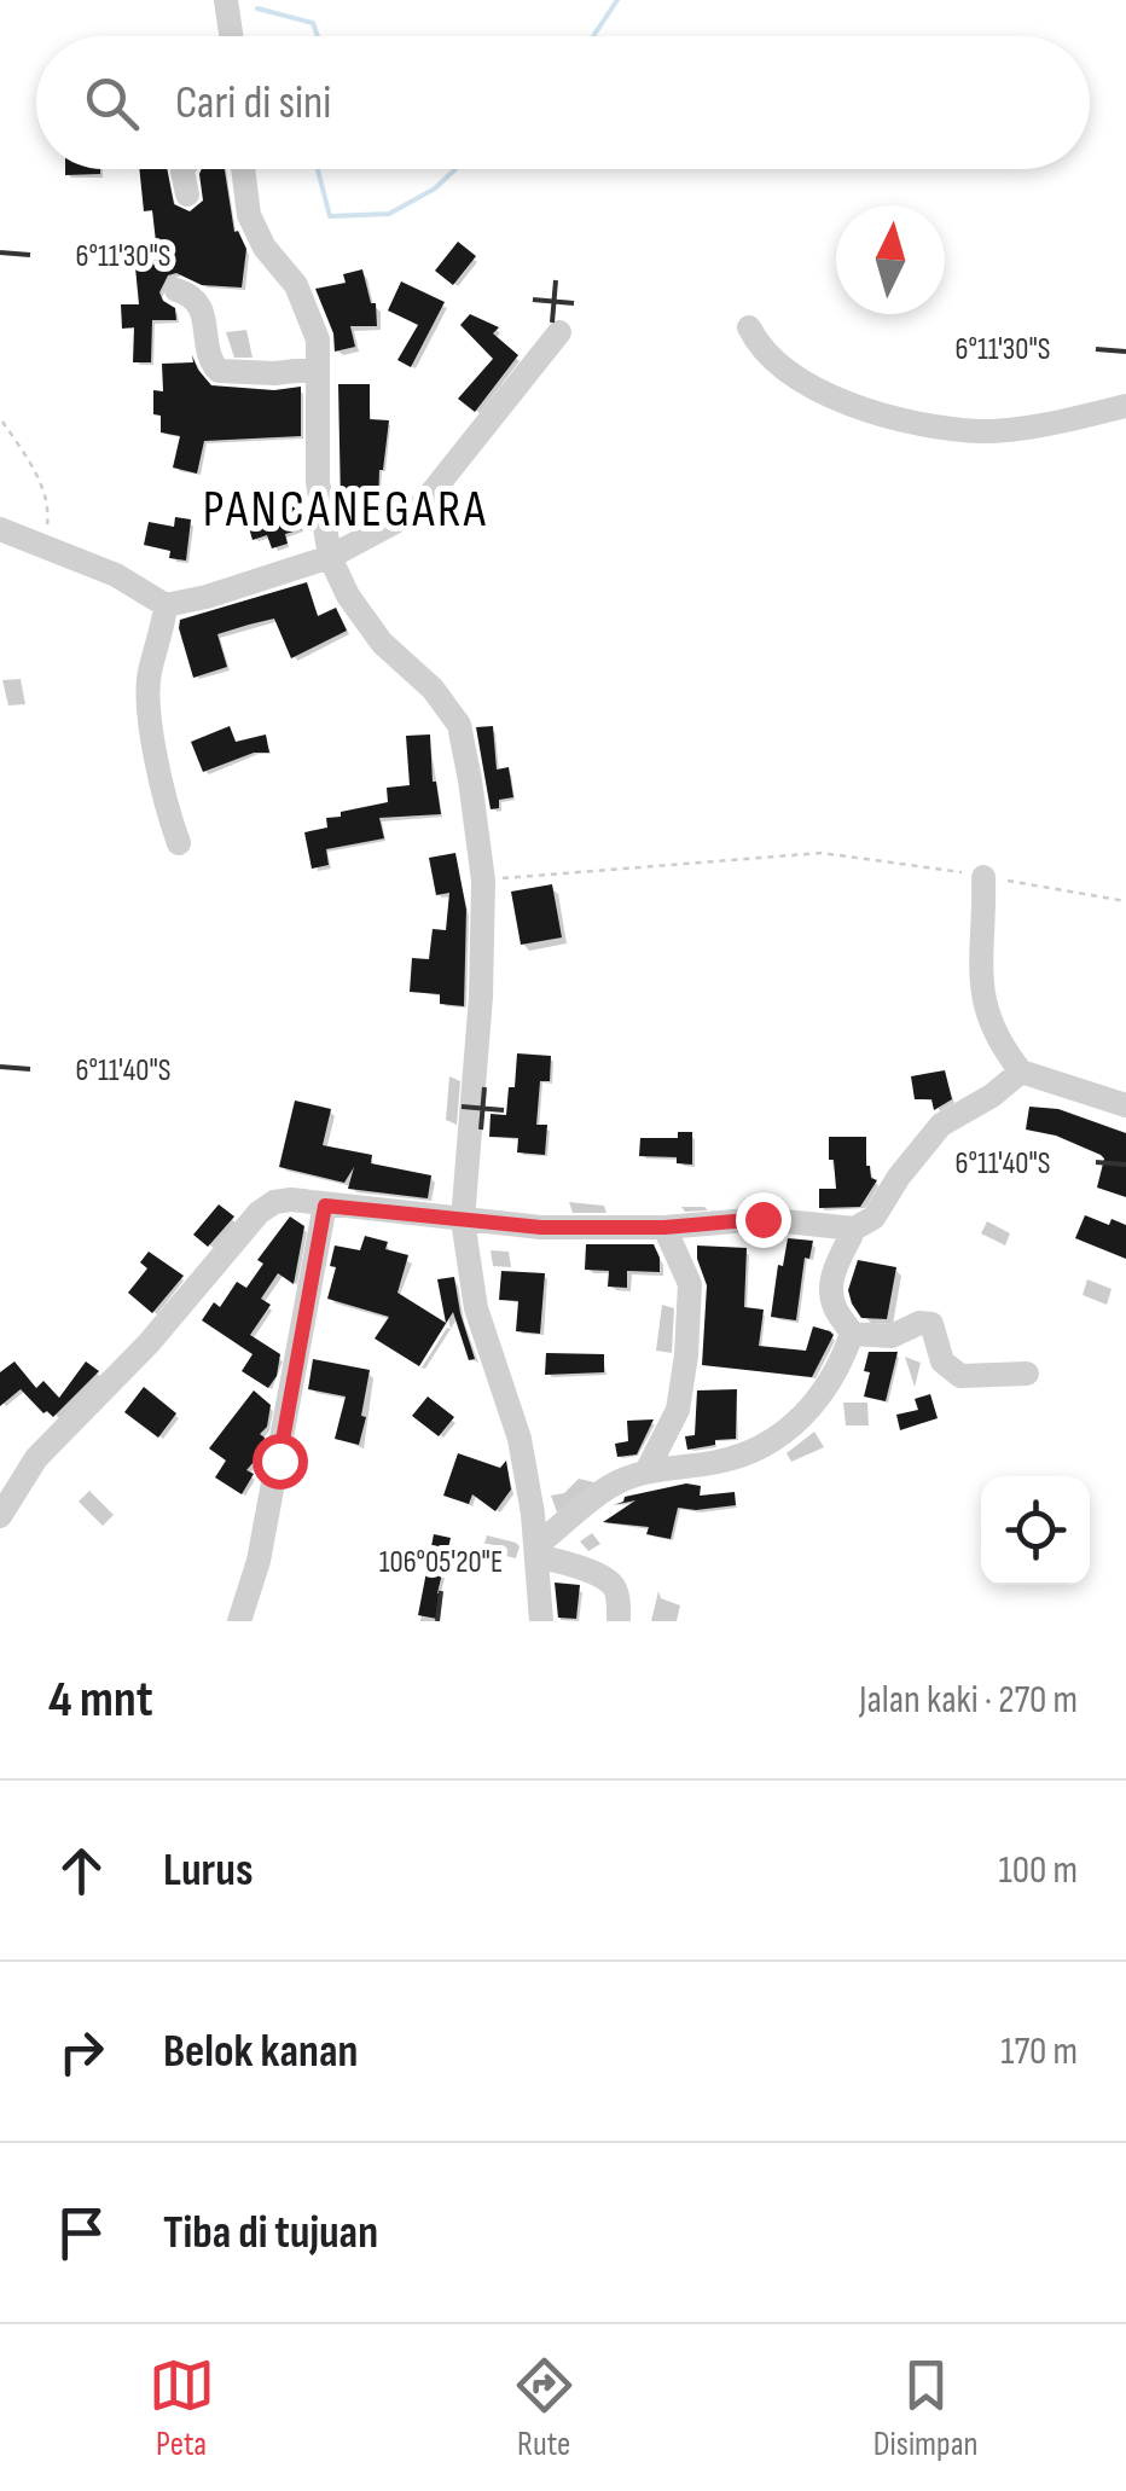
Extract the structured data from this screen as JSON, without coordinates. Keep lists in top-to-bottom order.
{
  "districts": ["PANCANEGARA"],
  "north": "top",
  "page": {
    "search": "Cari di sini",
    "heading": ["4 mnt", "Jalan kaki · 270 m"],
    "list": [
      ["Lurus", "100 m"],
      ["Belok kanan", "170 m"],
      "Tiba di tujuan"
    ],
    "nav": ["Peta", "Rute", "Disimpan"]
  },
  "coordinates": ["6°11'30\"S", "6°11'40\"S", "106°05'20\"E"]
}
